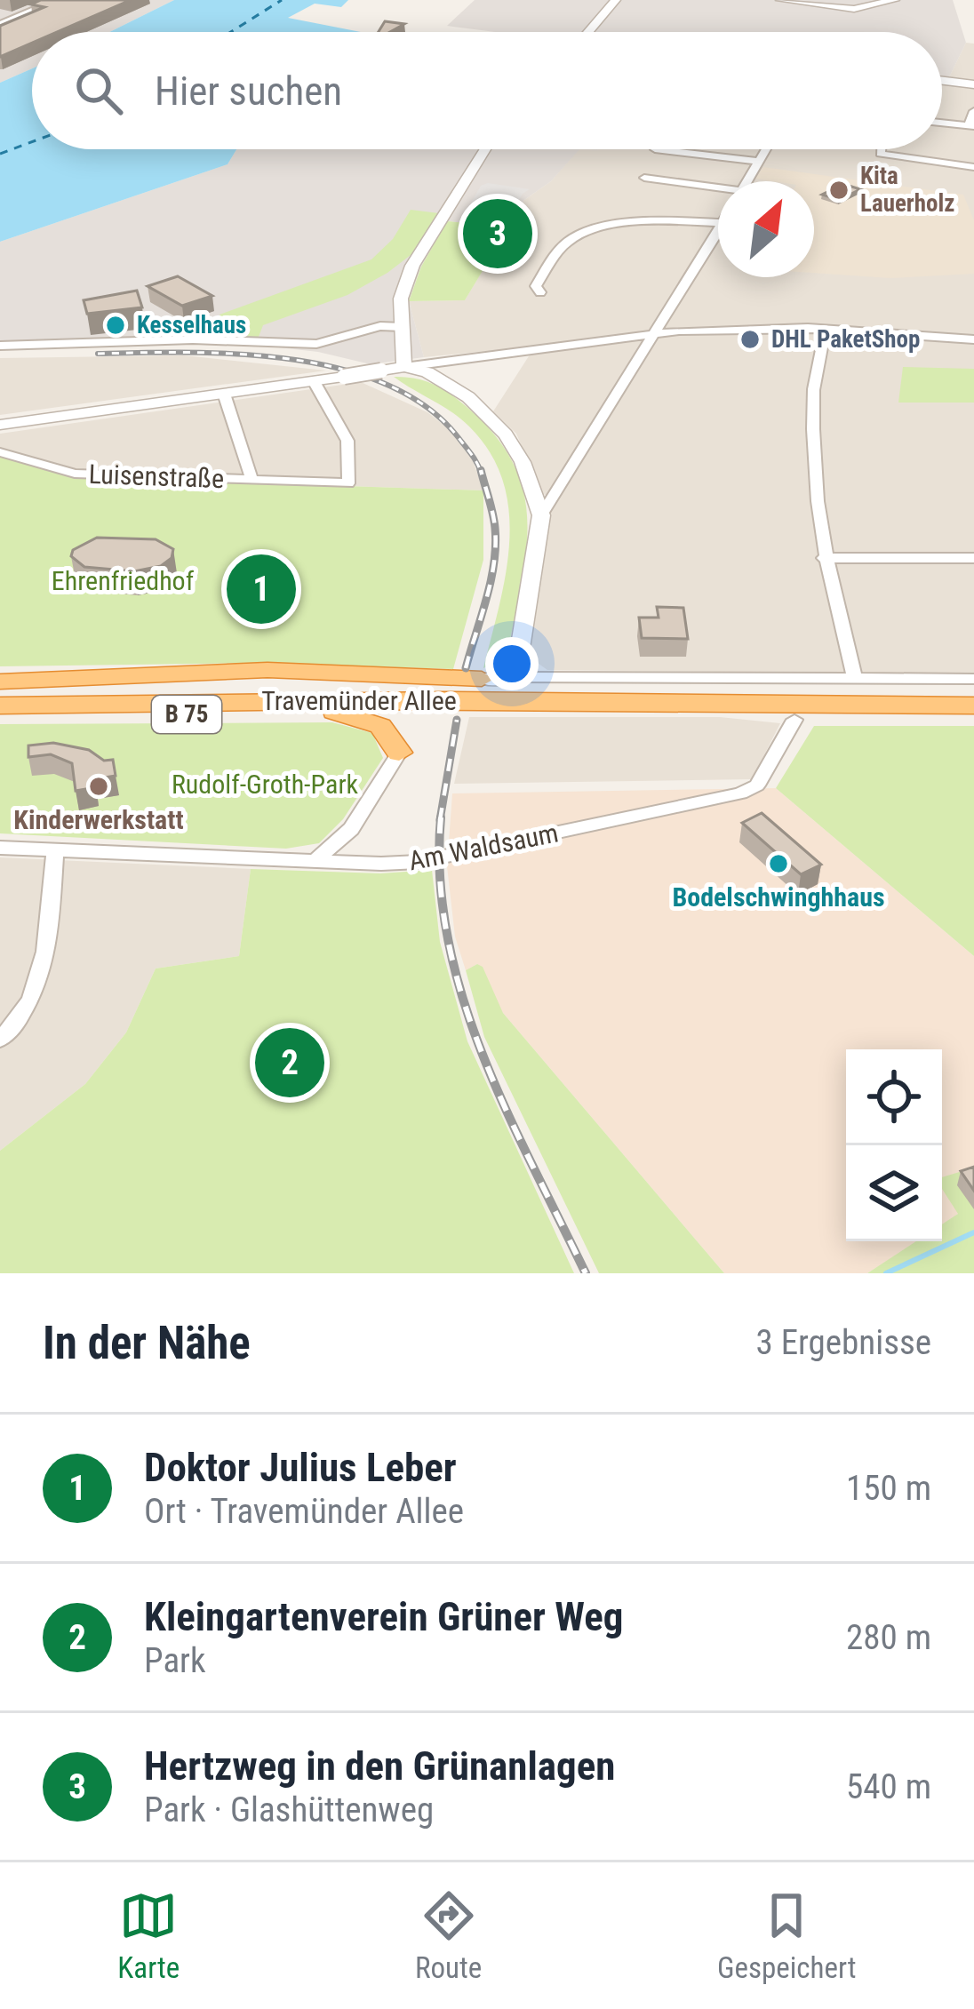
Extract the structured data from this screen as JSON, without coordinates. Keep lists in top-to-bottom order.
{
  "streets": {
    "highway": ["Travemünder Allee", "B 75"],
    "street": ["Luisenstraße", "Am Waldsaum"]
  },
  "crossings": [
    ["Travemünder Allee", "B 75"]
  ],
  "parks": ["Ehrenfriedhof", "Rudolf-Groth-Park"],
  "places": [
    "Kita Lauerholz",
    "Kesselhaus",
    "DHL PaketShop",
    "Kinderwerkstatt",
    "Bodelschwinghhaus"
  ],
  "north": "top right",
  "page": {
    "search": "Hier suchen",
    "pins": ["3", "1", "2"],
    "heading": ["In der Nähe", "3 Ergebnisse"],
    "list": [
      {
        "mark": "1",
        "name": "Doktor Julius Leber",
        "note": "Ort · Travemünder Allee",
        "value": "150 m"
      },
      {
        "mark": "2",
        "name": "Kleingartenverein Grüner Weg",
        "note": "Park",
        "value": "280 m"
      },
      {
        "mark": "3",
        "name": "Hertzweg in den Grünanlagen",
        "note": "Park · Glashüttenweg",
        "value": "540 m"
      }
    ],
    "nav": ["Karte", "Route", "Gespeichert"]
  }
}
